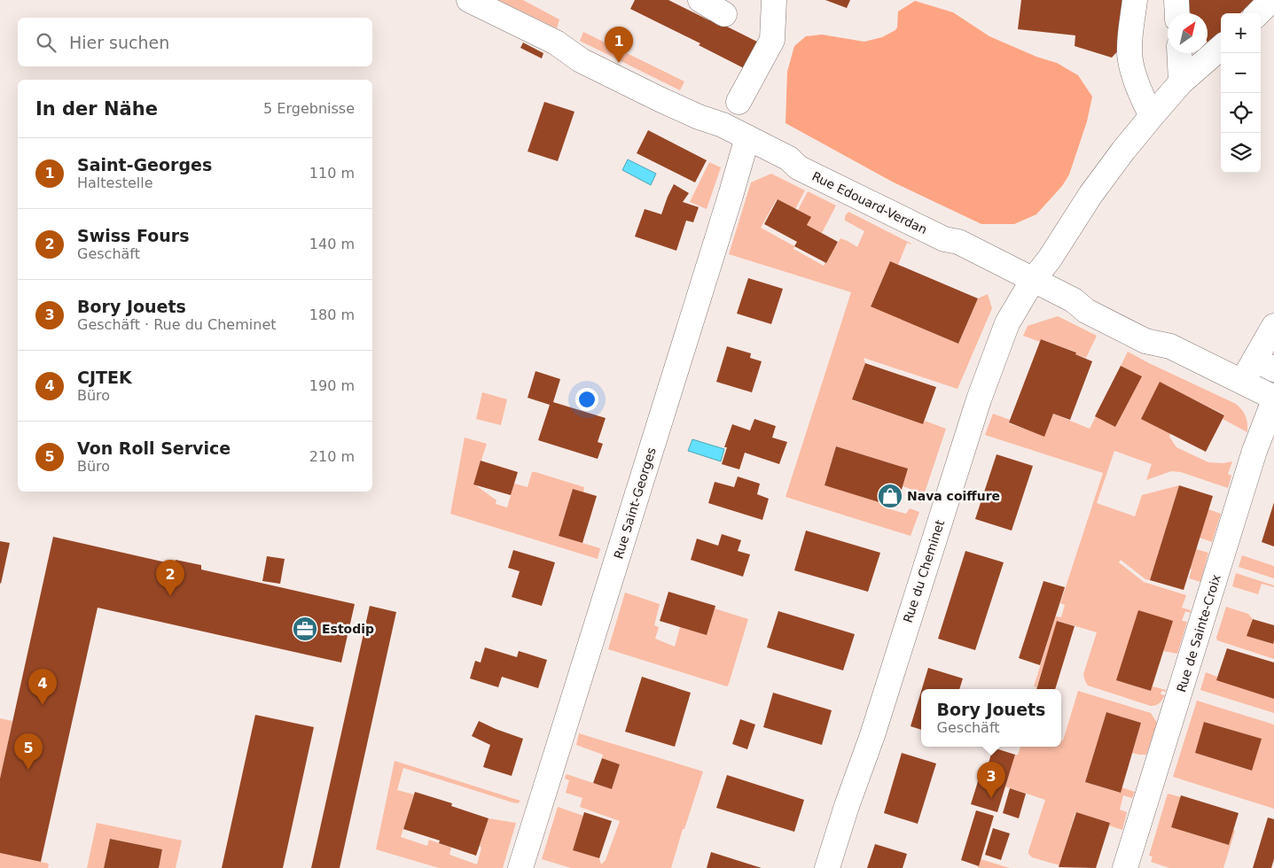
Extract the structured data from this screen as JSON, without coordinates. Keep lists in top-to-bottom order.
{
  "streets": {
    "street": [
      "Rue Edouard-Verdan",
      "Rue Saint-Georges",
      "Rue du Cheminet",
      "Rue de Sainte-Croix"
    ]
  },
  "crossings": [
    ["Rue Edouard-Verdan", "Rue Saint-Georges"],
    ["Rue Edouard-Verdan", "Rue du Cheminet"],
    ["Rue Edouard-Verdan", "Rue de Sainte-Croix"]
  ],
  "places": {
    "shop": ["Nava coiffure"],
    "office": ["Estodip"]
  },
  "north": "top right",
  "page": {
    "map_buttons": ["+", "−"],
    "search": "Hier suchen",
    "pins": [
      "1",
      "2",
      "4",
      "5",
      "3"
    ],
    "heading": ["In der Nähe", "5 Ergebnisse"],
    "list": [
      {
        "mark": "1",
        "name": "Saint-Georges",
        "note": "Haltestelle",
        "value": "110 m"
      },
      {
        "mark": "2",
        "name": "Swiss Fours",
        "note": "Geschäft",
        "value": "140 m"
      },
      {
        "mark": "3",
        "name": "Bory Jouets",
        "note": "Geschäft · Rue du Cheminet",
        "value": "180 m"
      },
      {
        "mark": "4",
        "name": "CJTEK",
        "note": "Büro",
        "value": "190 m"
      },
      {
        "mark": "5",
        "name": "Von Roll Service",
        "note": "Büro",
        "value": "210 m"
      }
    ],
    "popup": ["Bory Jouets", "Geschäft"]
  }
}
